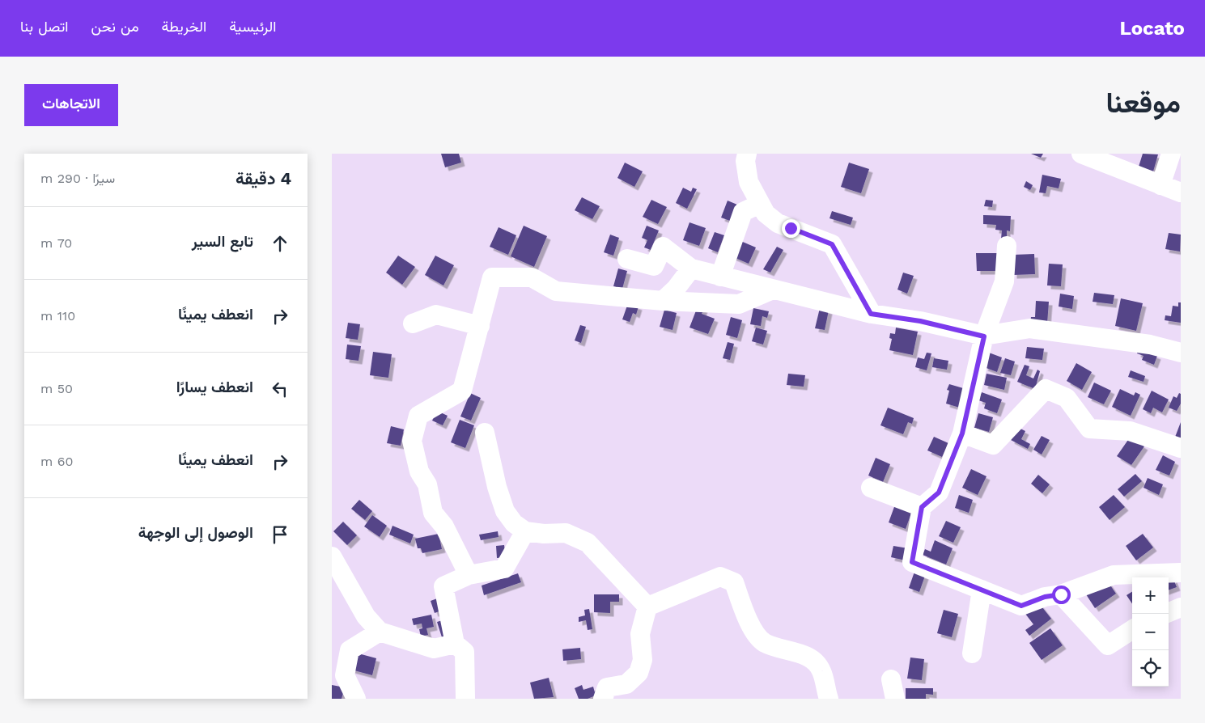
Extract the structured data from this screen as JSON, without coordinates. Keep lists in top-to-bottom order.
{
  "page": {
    "header": "Locato",
    "nav": [
      "الرئيسية",
      "الخريطة",
      "من نحن",
      "اتصل بنا"
    ],
    "title": "موقعنا",
    "buttons": "الاتجاهات",
    "heading": ["4 دقيقة", "سيرًا · 290 m"],
    "list": [
      ["تابع السير", "70 m"],
      ["انعطف يمينًا", "110 m"],
      ["انعطف يسارًا", "50 m"],
      ["انعطف يمينًا", "60 m"],
      "الوصول إلى الوجهة"
    ],
    "map_buttons": ["+", "−"]
  }
}
